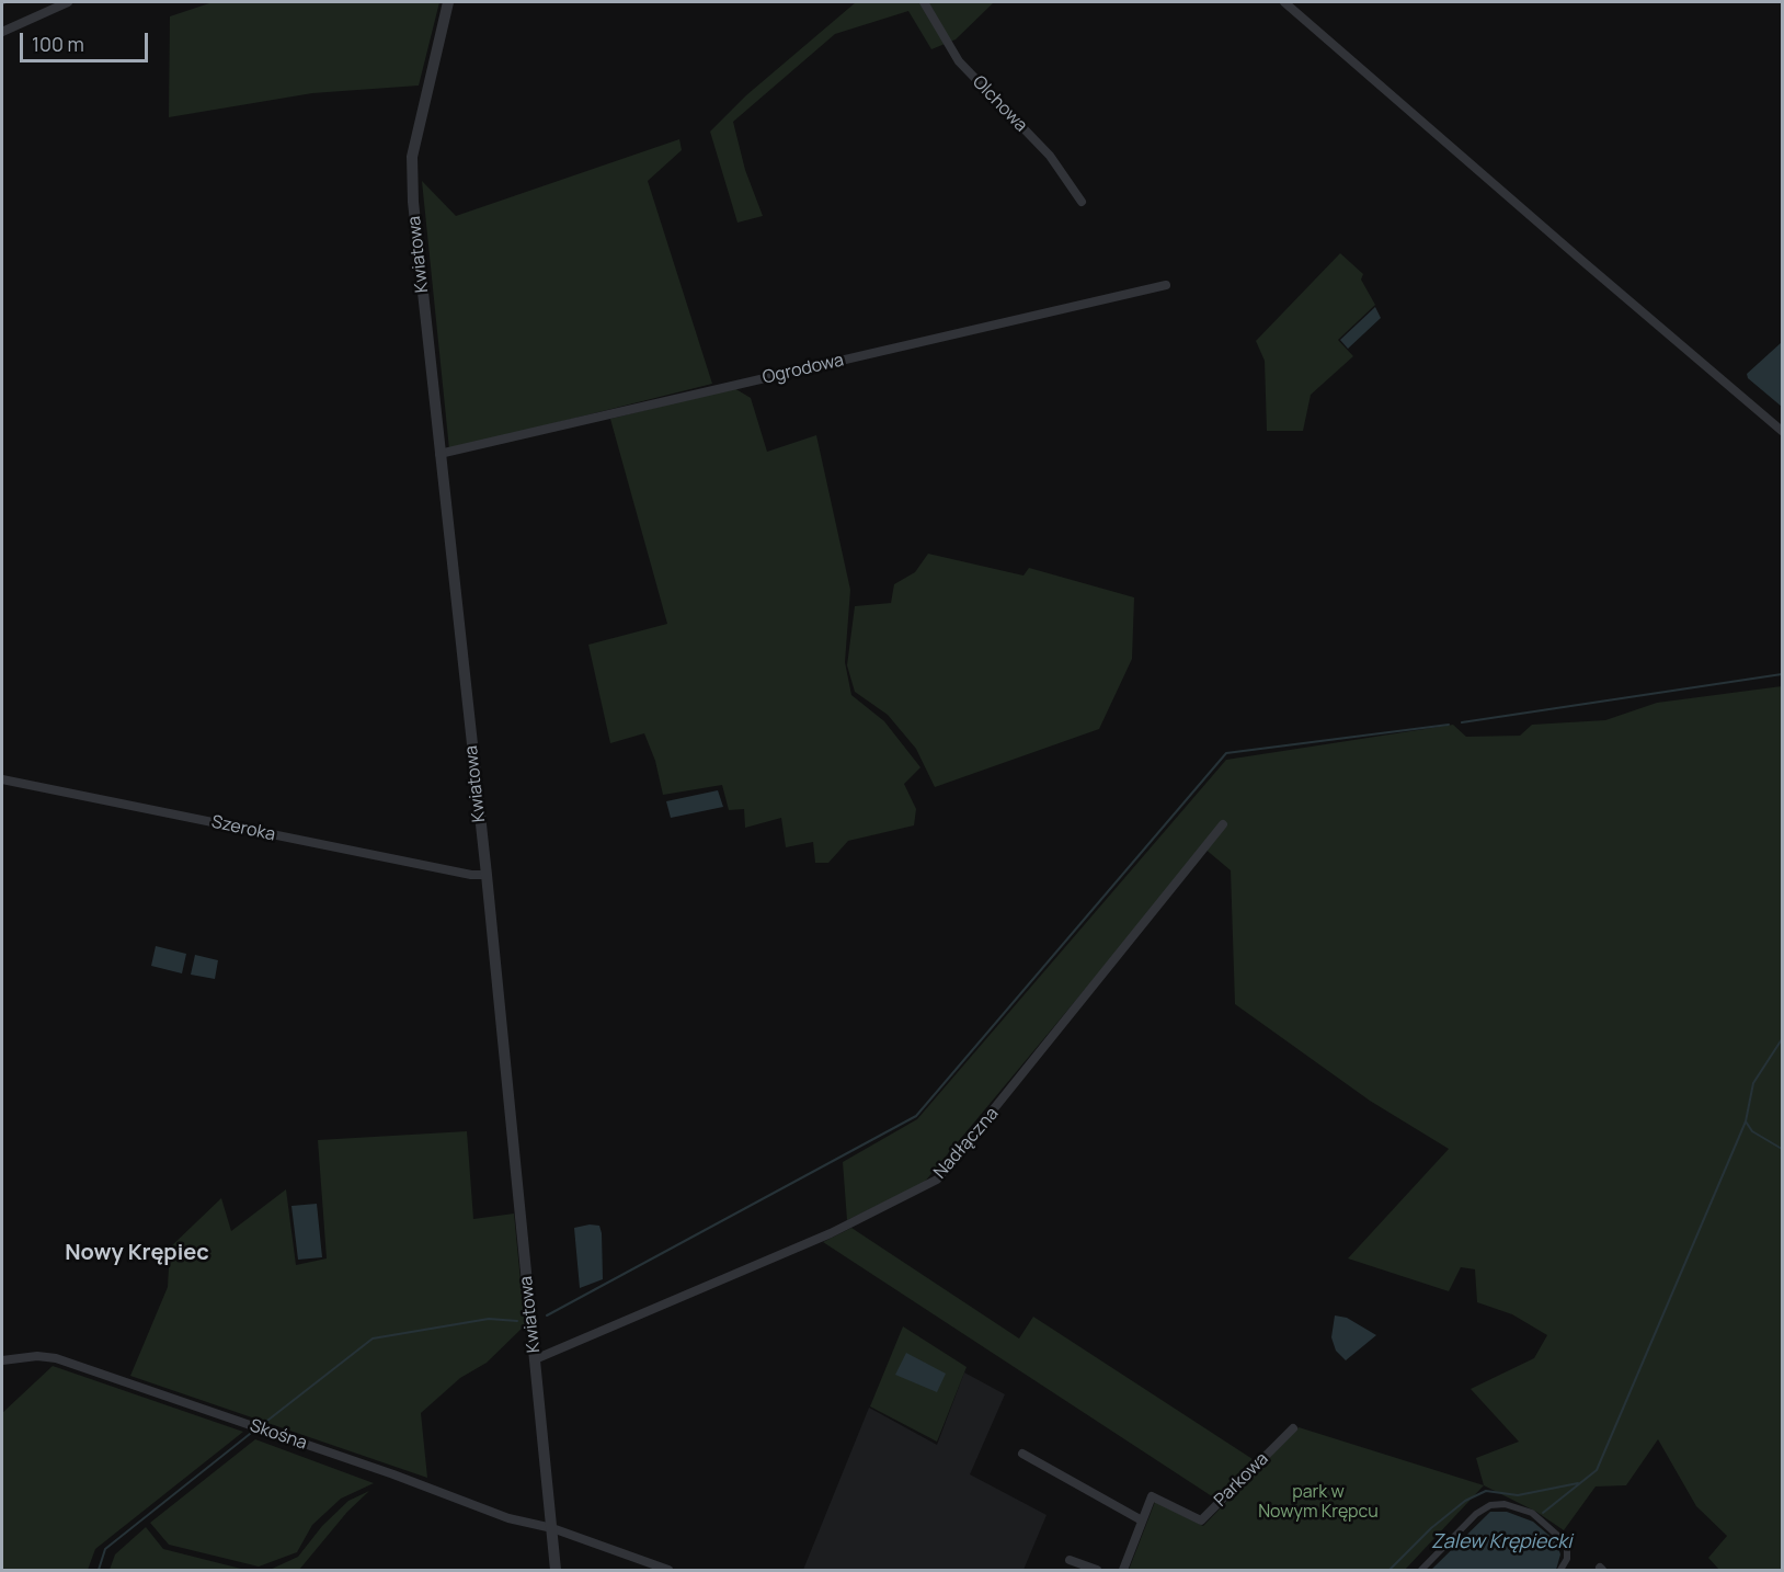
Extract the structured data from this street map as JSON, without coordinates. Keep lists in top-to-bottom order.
{
  "streets": {
    "street": [
      "Olchowa",
      "Kwiatowa",
      "Ogrodowa",
      "Szeroka",
      "Nadłączna",
      "Skośna",
      "Parkowa"
    ]
  },
  "crossings": [
    ["Kwiatowa", "Ogrodowa"],
    ["Kwiatowa", "Szeroka"],
    ["Kwiatowa", "Nadłączna"],
    ["Kwiatowa", "Skośna"]
  ],
  "districts": ["Nowy Krępiec"],
  "water": ["Zalew Krępiecki"],
  "parks": ["park w Nowym Krępcu"],
  "scale_bar": "100 m"
}
